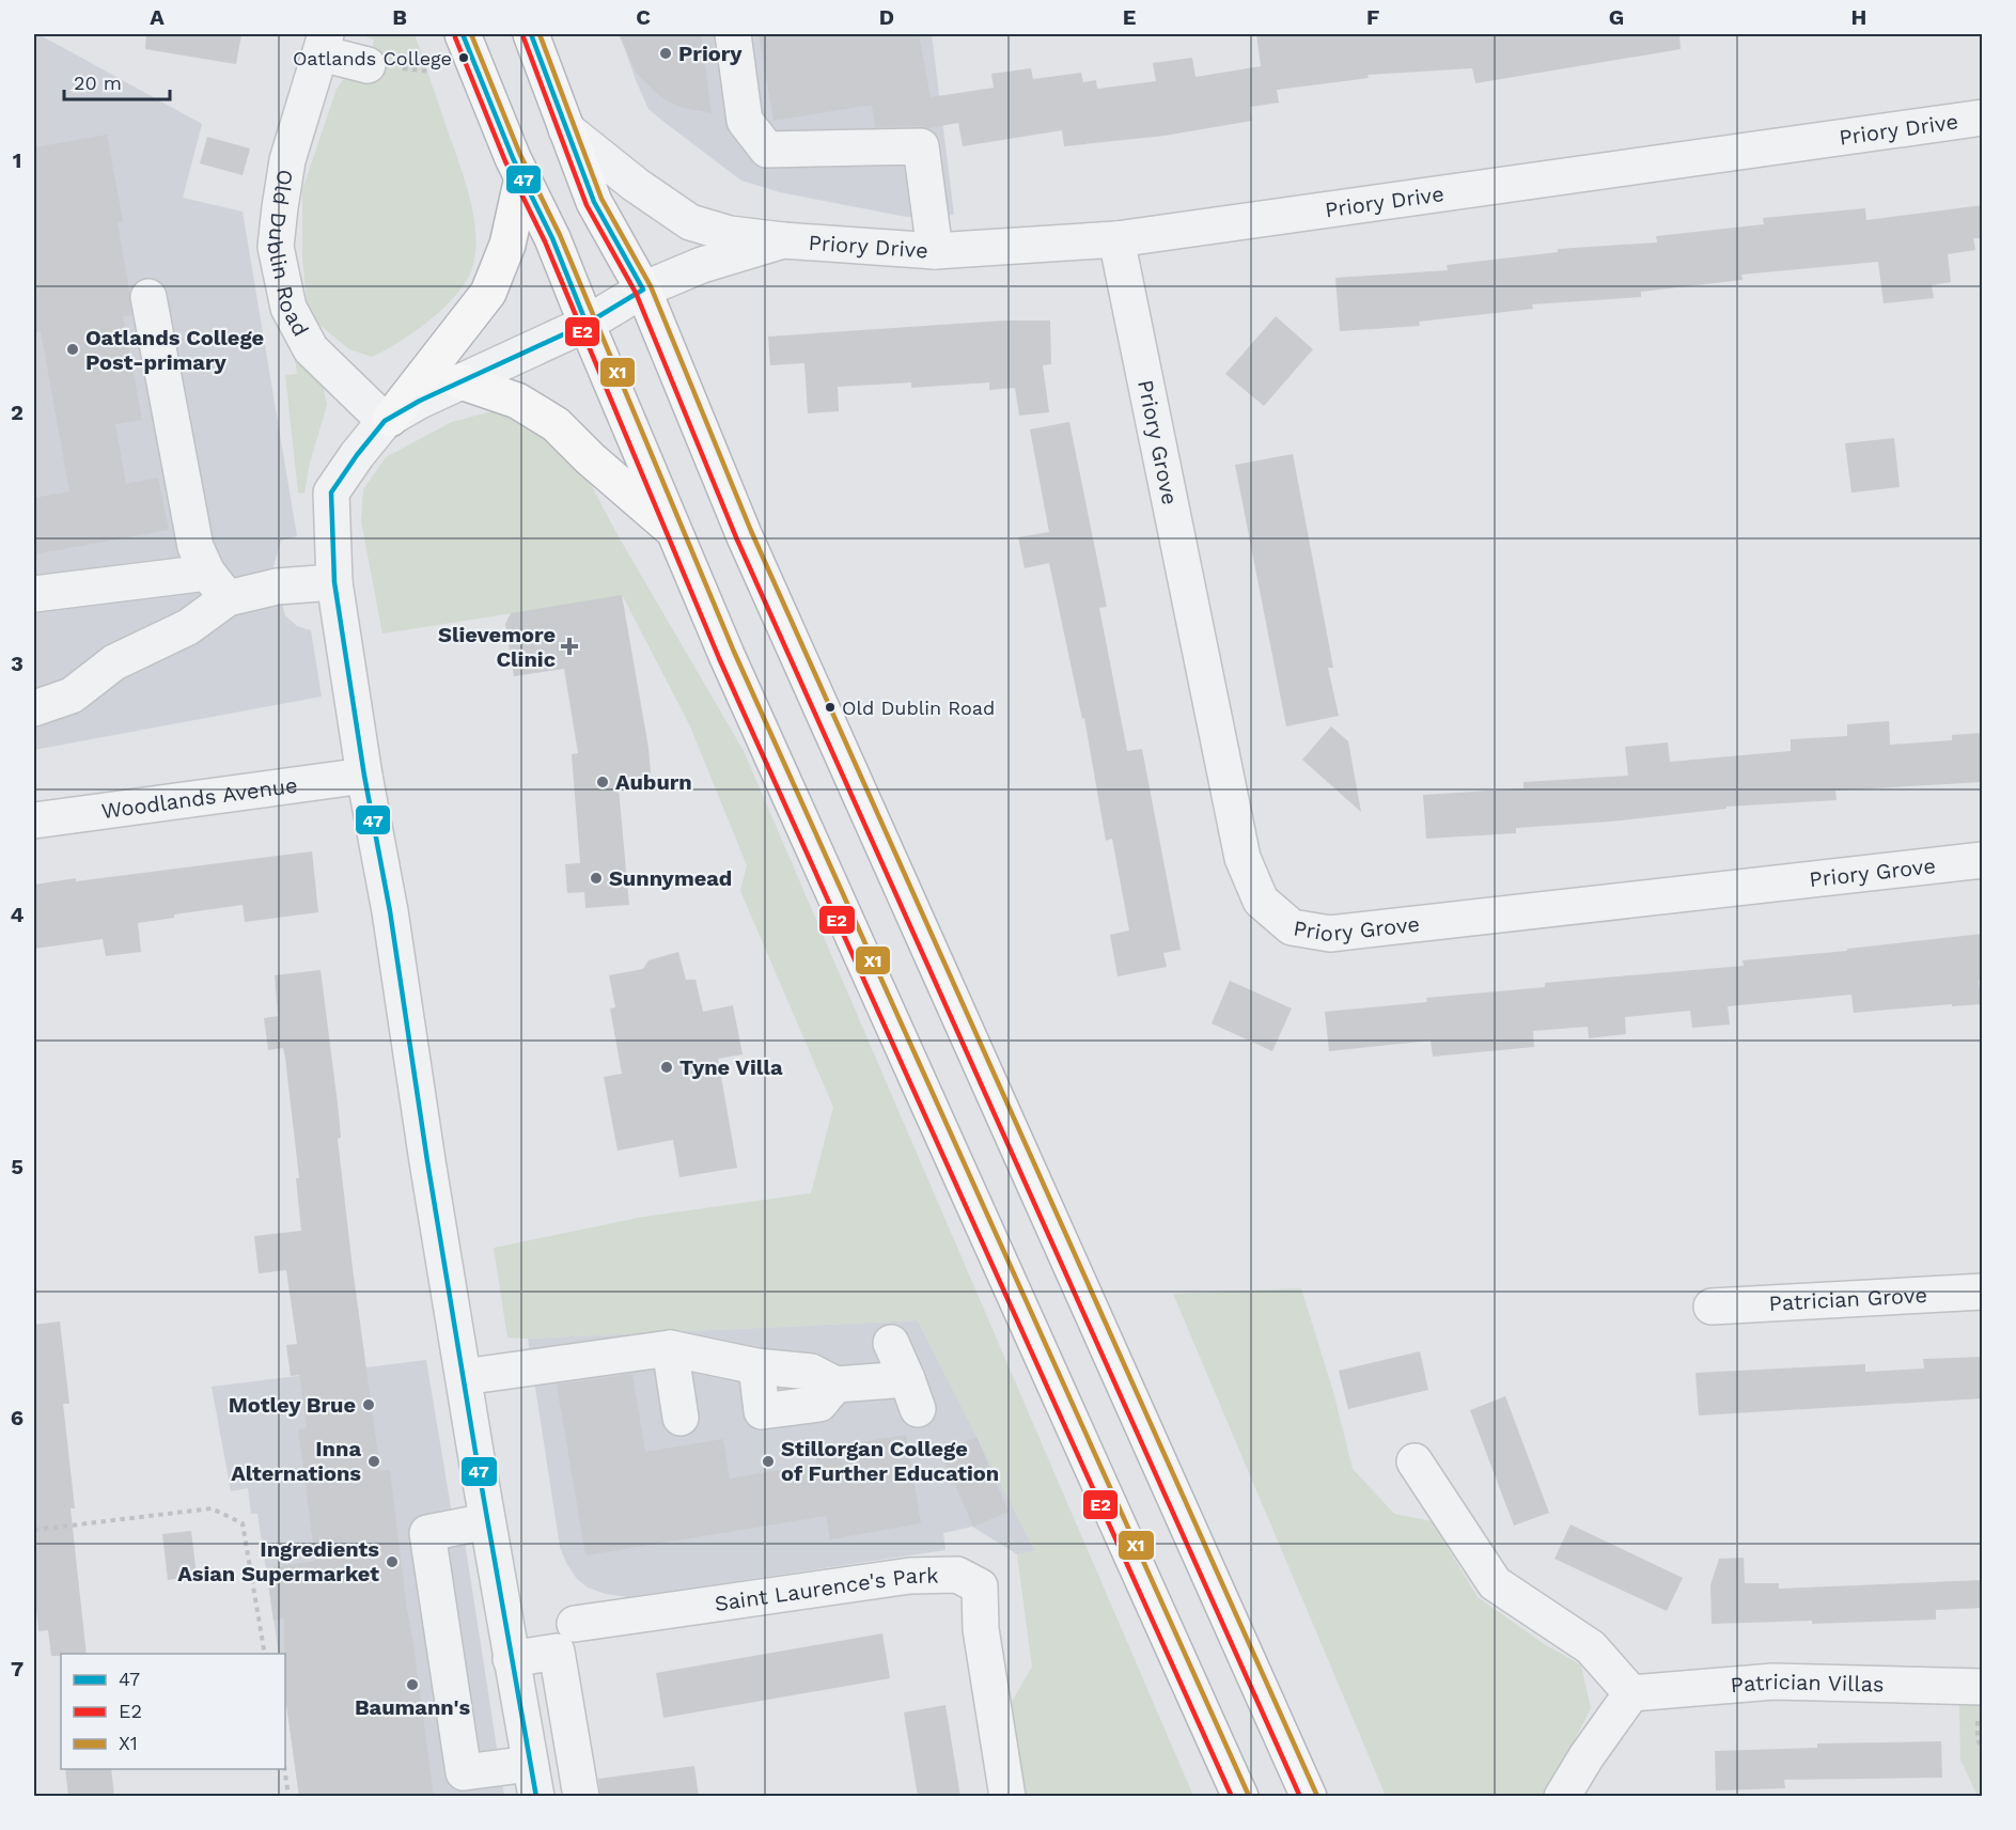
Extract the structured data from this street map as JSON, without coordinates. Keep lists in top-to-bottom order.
{
  "streets": {
    "street": [
      "Priory Drive",
      "Old Dublin Road",
      "Priory Grove",
      "Woodlands Avenue",
      "Patrician Grove",
      "Saint Laurence's Park",
      "Patrician Villas"
    ]
  },
  "crossings": [
    ["Priory Drive", "Priory Grove"]
  ],
  "places": {
    "other": [
      "Priory",
      "Oatlands College",
      "Oatlands College Post-primary",
      "Old Dublin Road",
      "Auburn",
      "Sunnymead",
      "Tyne Villa",
      "Motley Brue",
      "Inna Alternations",
      "Stillorgan College of Further Education",
      "Ingredients Asian Supermarket",
      "Baumann's"
    ],
    "health": ["Slievemore Clinic"]
  },
  "lines": ["transit line 47", "transit line X1", "transit line E2"],
  "legend": ["47", "E2", "X1"],
  "scale_bar": "20 m",
  "grid": {
    "columns": [
      "A",
      "B",
      "C",
      "D",
      "E",
      "F",
      "G",
      "H"
    ],
    "rows": [
      "1",
      "2",
      "3",
      "4",
      "5",
      "6",
      "7"
    ]
  }
}
